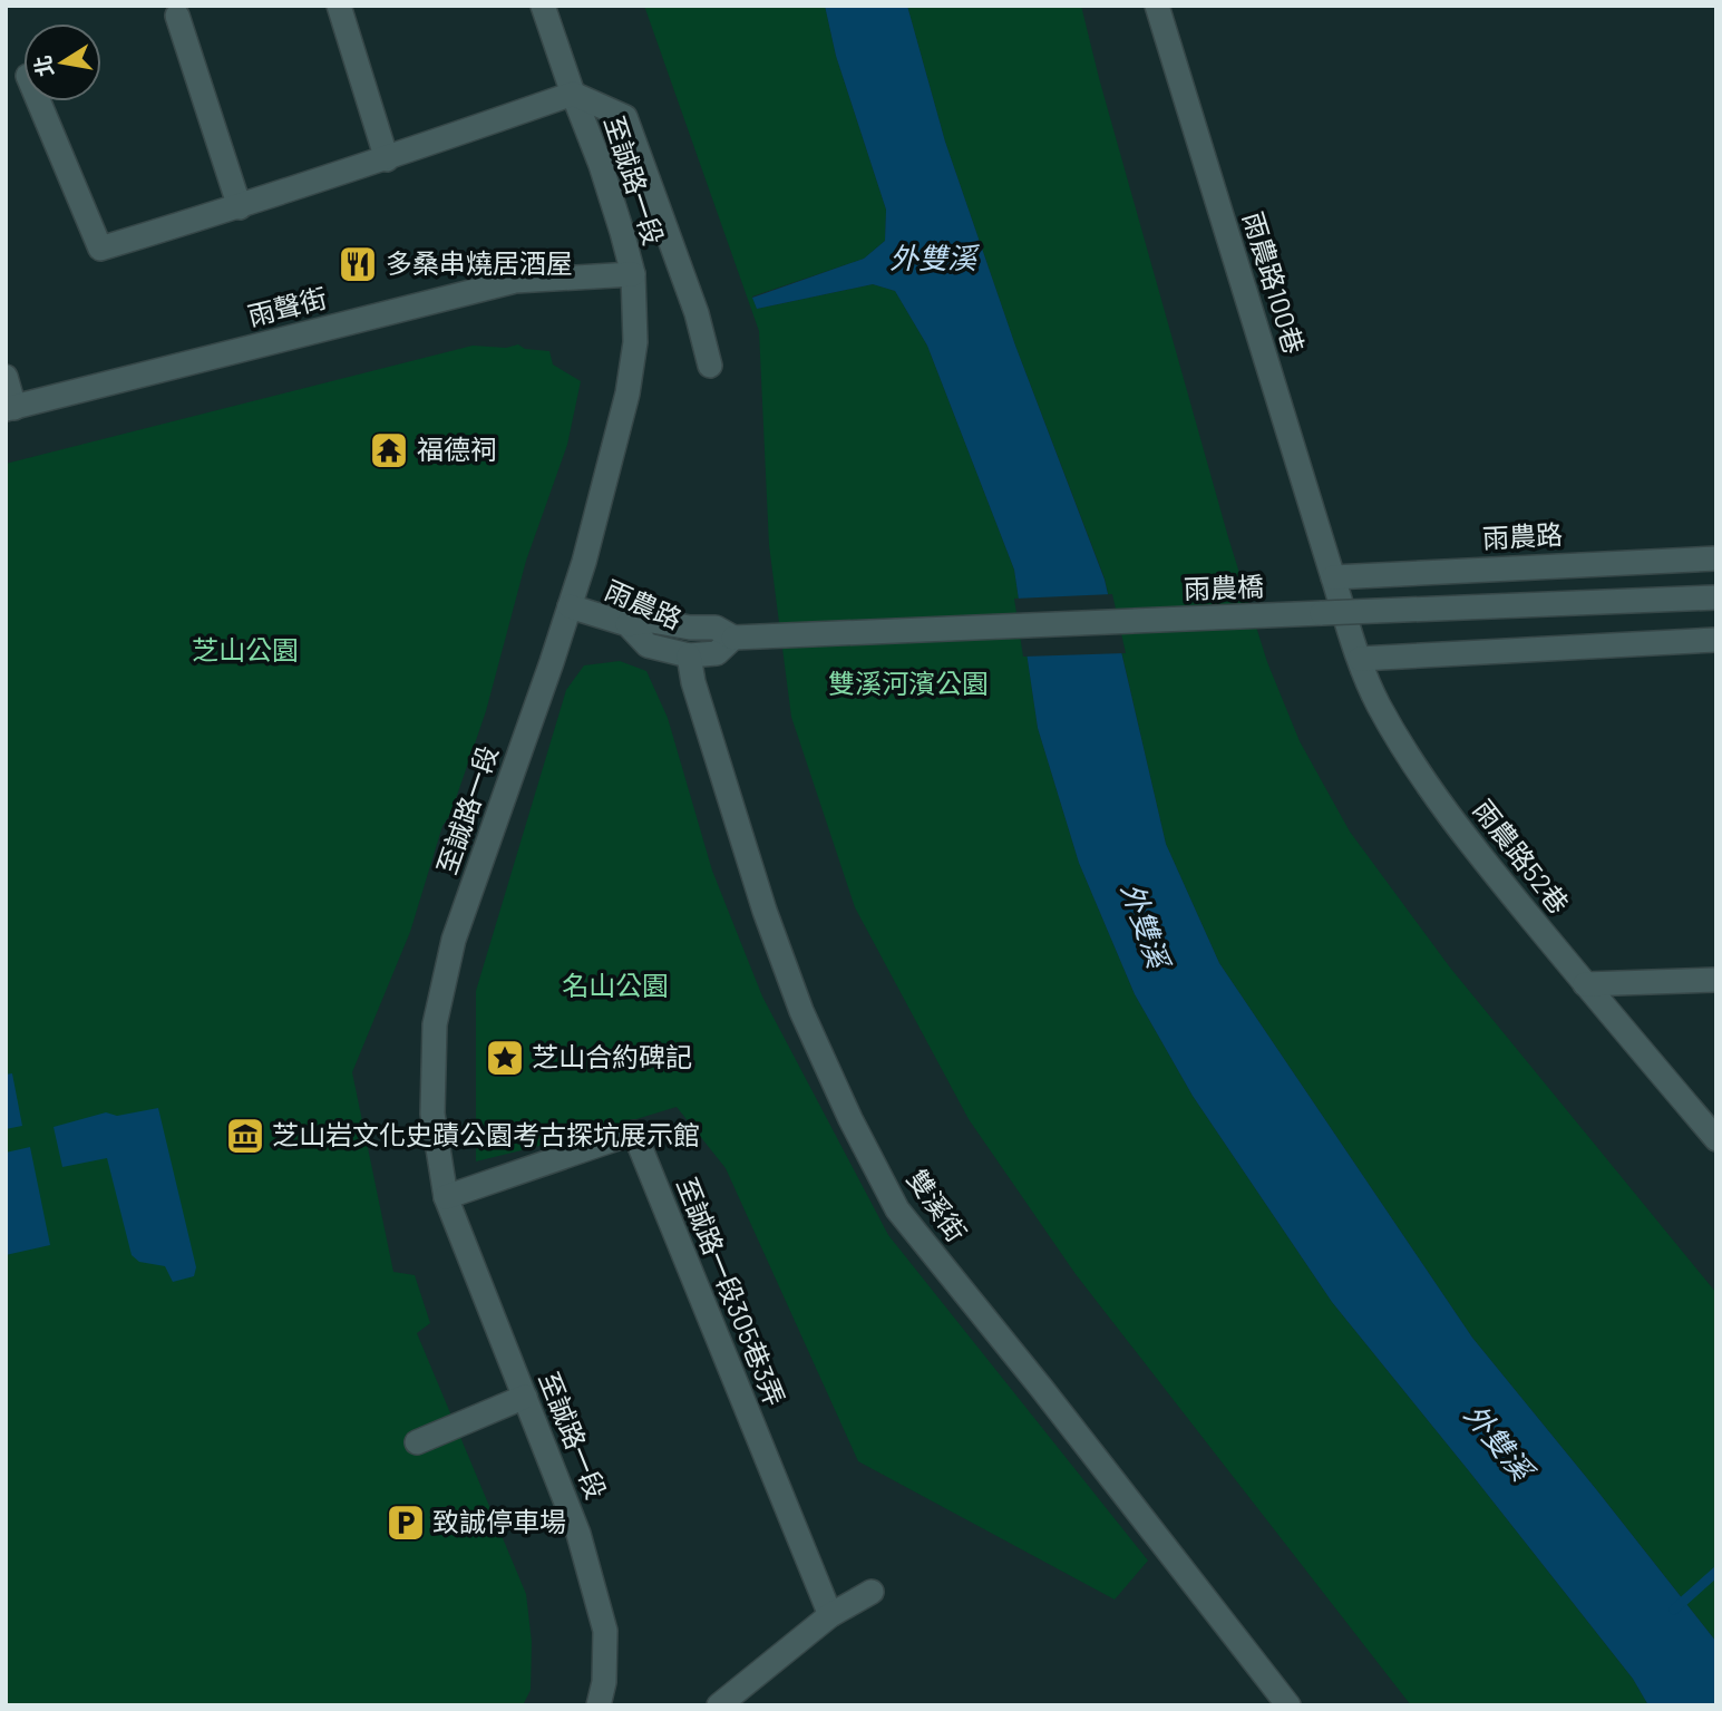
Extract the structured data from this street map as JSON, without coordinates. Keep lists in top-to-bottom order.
{
  "streets": {
    "street": [
      "至誠路一段",
      "雨農路100巷",
      "雨聲街",
      "雨農路",
      "雨農橋",
      "雨農路52巷",
      "雙溪街",
      "至誠路一段305巷3弄"
    ]
  },
  "crossings": [
    ["至誠路一段", "雨聲街"],
    ["至誠路一段", "雨農路"],
    ["至誠路一段", "至誠路一段305巷3弄"],
    ["雨農路100巷", "雨農路"],
    ["雨農路100巷", "雨農路52巷"],
    ["雨農路", "雨農橋"],
    ["雨農路", "雨農路52巷"],
    ["雨農路", "雙溪街"]
  ],
  "water": ["外雙溪"],
  "parks": ["芝山公園", "雙溪河濱公園", "名山公園"],
  "places": {
    "restaurant": ["多桑串燒居酒屋"],
    "temple": ["福德祠"],
    "place": ["芝山合約碑記"],
    "museum": ["芝山岩文化史蹟公園考古探坑展示館"],
    "parking": ["致誠停車場"]
  },
  "north": "left"
}
